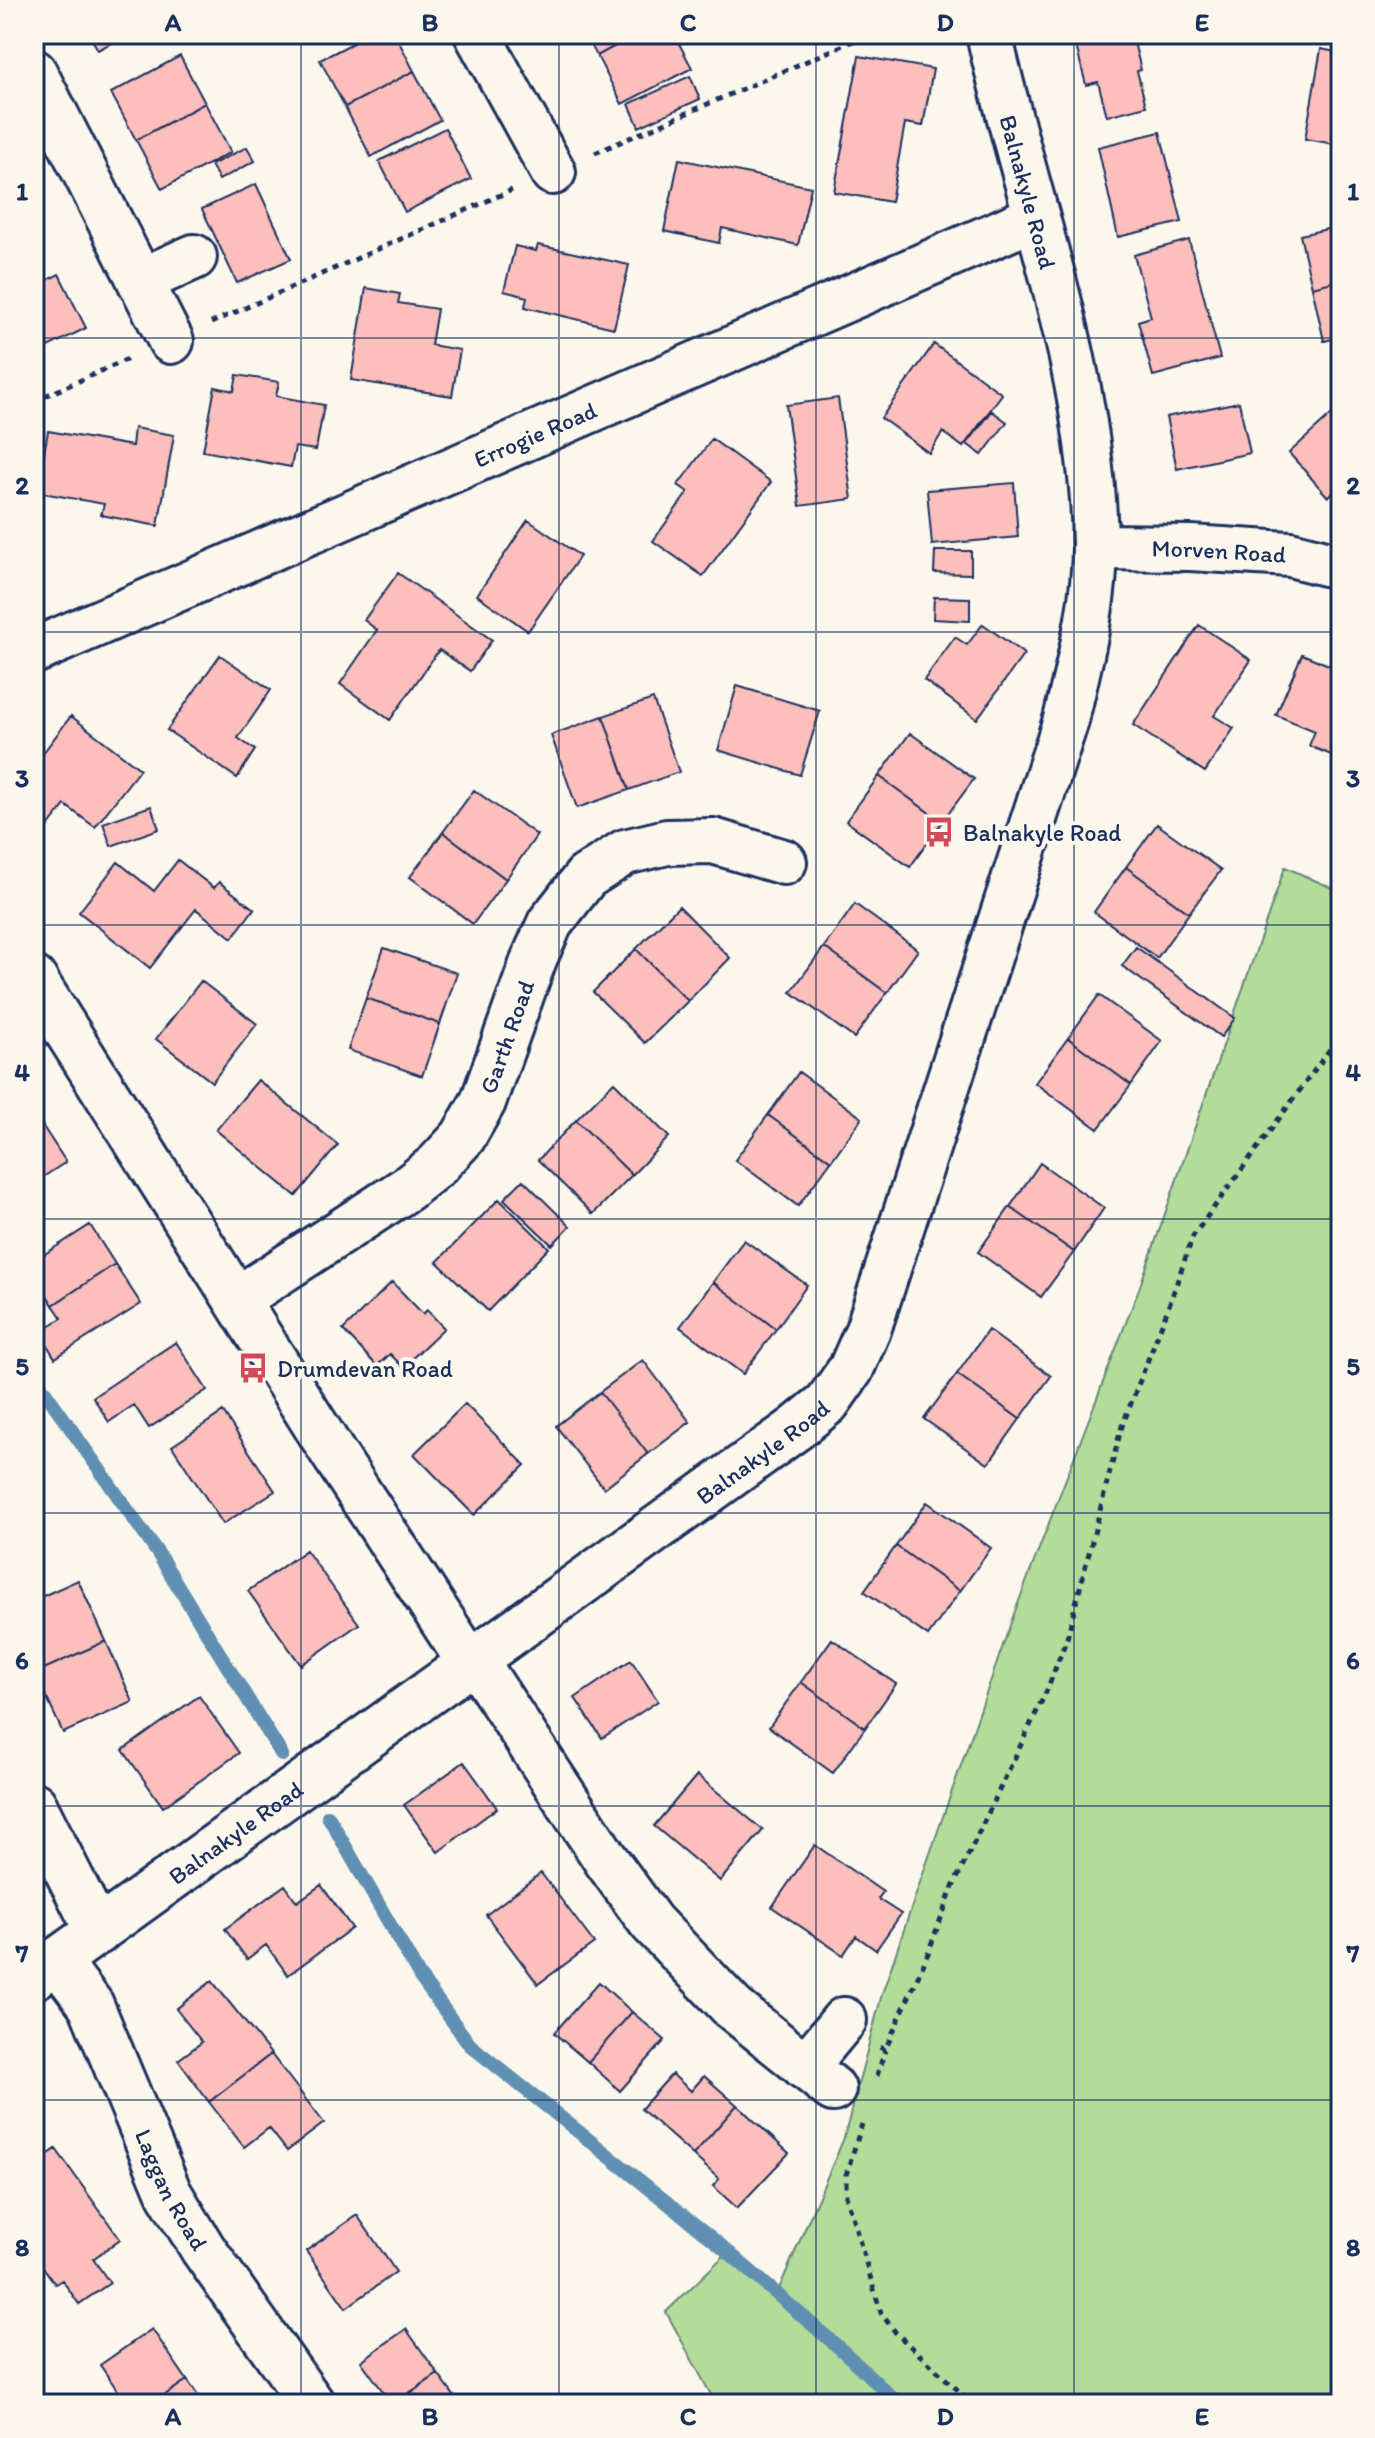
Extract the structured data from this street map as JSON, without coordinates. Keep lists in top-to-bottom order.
{
  "streets": {
    "street": [
      "Balnakyle Road",
      "Errogie Road",
      "Morven Road",
      "Garth Road",
      "Laggan Road"
    ]
  },
  "crossings": [
    ["Balnakyle Road", "Errogie Road"],
    ["Balnakyle Road", "Morven Road"],
    ["Balnakyle Road", "Laggan Road"]
  ],
  "places": {
    "bus stop": ["Balnakyle Road", "Drumdevan Road"]
  },
  "grid": {
    "columns": [
      "A",
      "B",
      "C",
      "D",
      "E"
    ],
    "rows": [
      "1",
      "2",
      "3",
      "4",
      "5",
      "6",
      "7",
      "8"
    ]
  }
}
